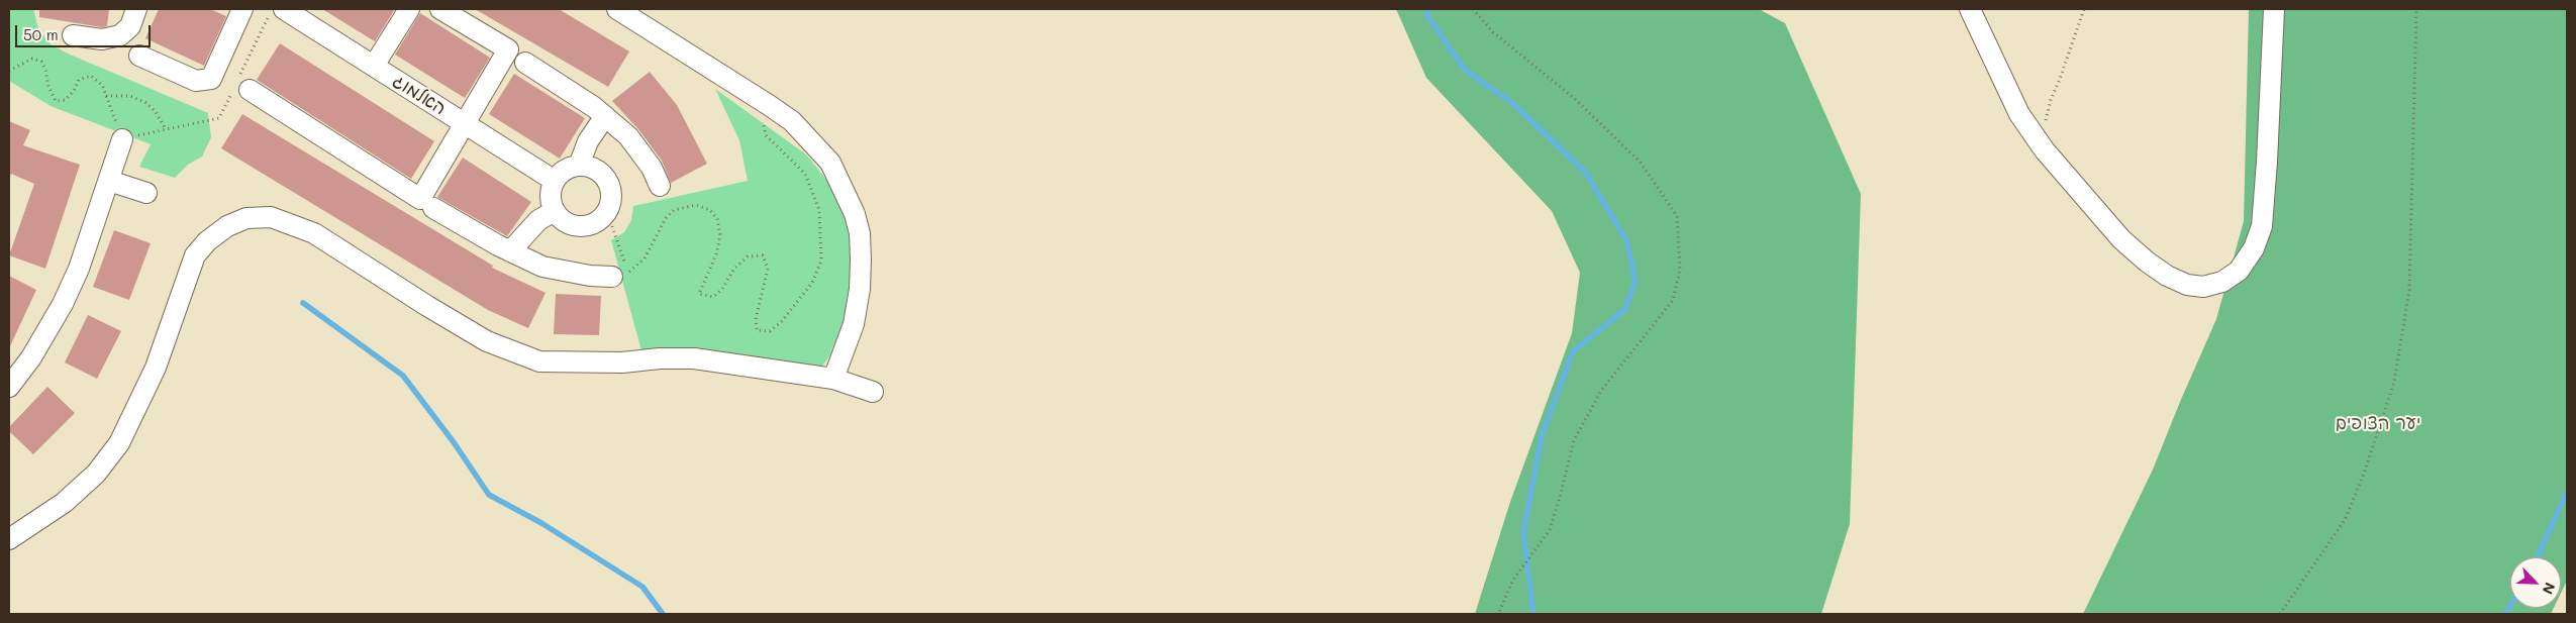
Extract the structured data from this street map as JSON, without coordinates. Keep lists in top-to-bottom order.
{
  "streets": {
    "street": ["האלמוג"]
  },
  "parks": ["יער הצופים"],
  "scale_bar": "50 m",
  "north": "bottom right"
}
